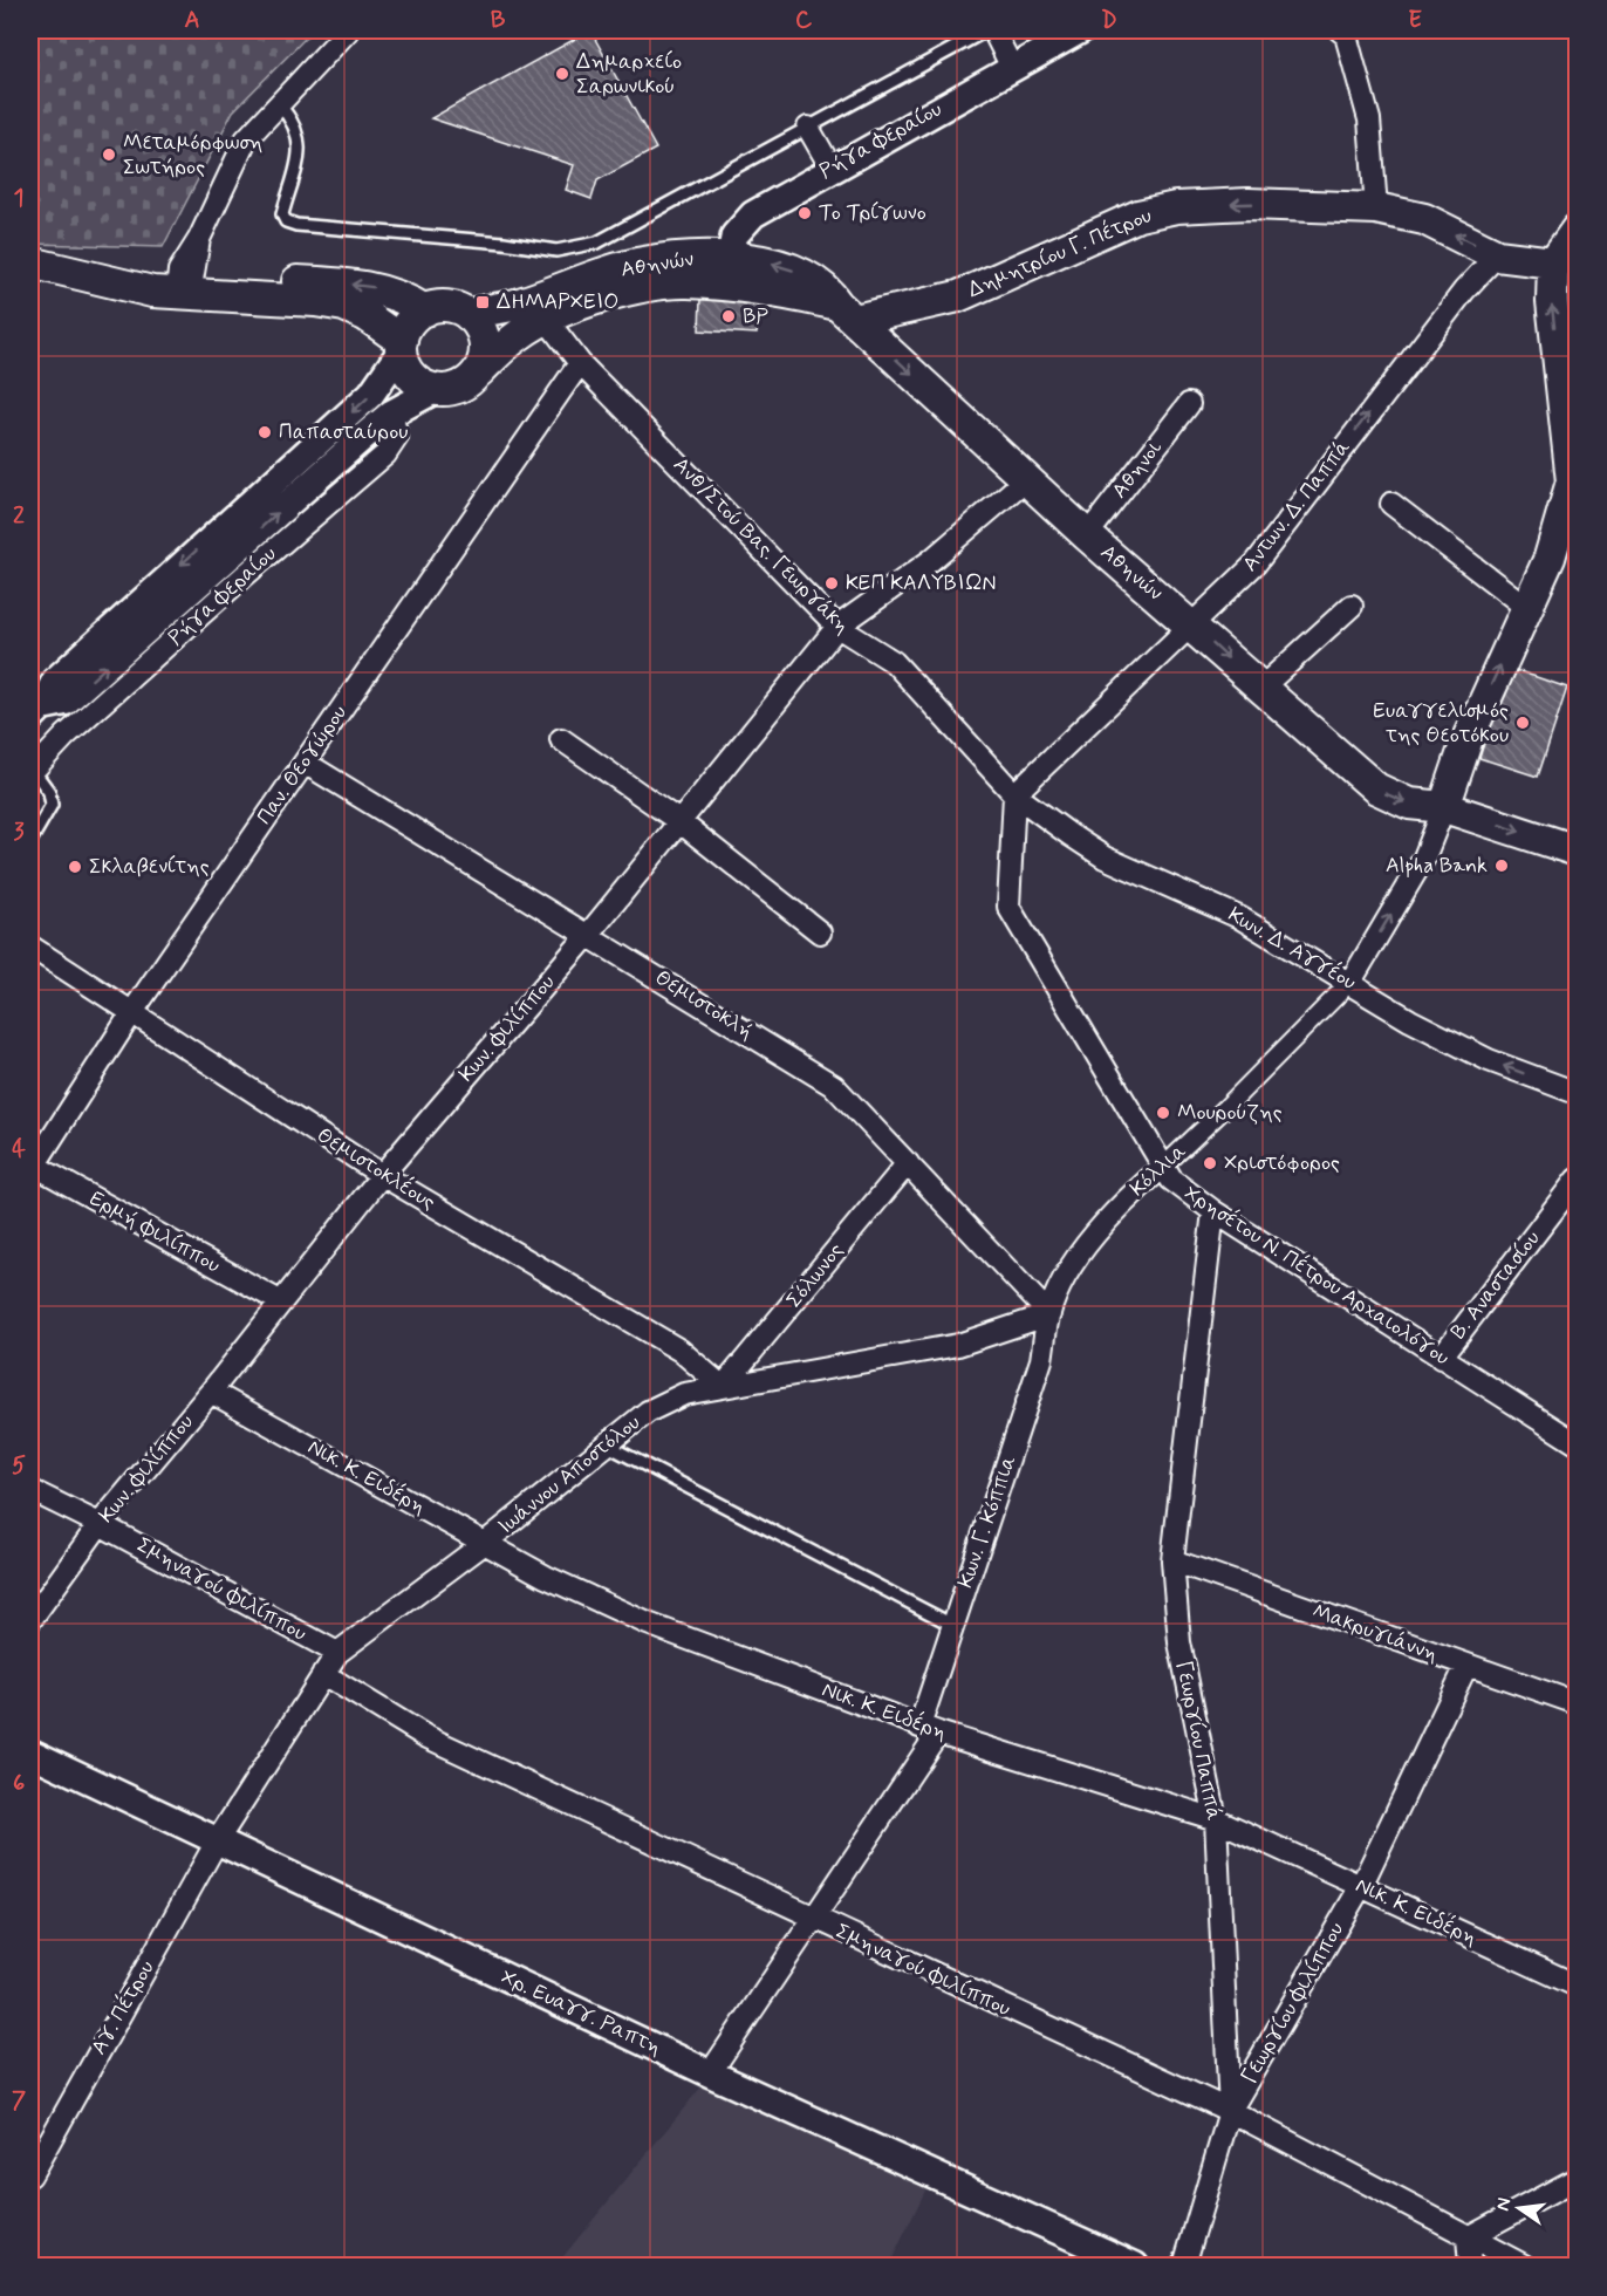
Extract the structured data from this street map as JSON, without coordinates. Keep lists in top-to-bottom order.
{
  "streets": {
    "main road": ["Δημητρίου Γ. Πέτρου", "Αθηνών"],
    "street": [
      "Ρήγα Φεραίου",
      "Αθηνοι",
      "Αντων. Δ. Παππά",
      "Ανθ/Στού Βας. Γεωργάκη",
      "Παν. Θεογώρου",
      "Κων. Δ. Αγγέου",
      "Θεμιστοκλή",
      "Κων. Φιλίππου",
      "Θεμιστοκλέους",
      "Κόλλια",
      "Ερμή Φιλίππου",
      "Σόλωνος",
      "Χρησέτου Ν. Πέτρου Αρχαιολόγου",
      "Β. Αναστασίου",
      "Ιωάννου Αποστόλου",
      "Νικ. Κ. Ειδέρη",
      "Κων. Γ. Κόππια",
      "Σμηναγού Φιλίππου",
      "Μακρυγιάννη",
      "Γεωργίου Παππά",
      "Γεωργίου Φιλίππου",
      "Αγ. Πέτρου",
      "Χρ. Ευαγγ. Ραπτη"
    ]
  },
  "crossings": [
    ["Ρήγα Φεραίου", "Αθηνών"],
    ["Δημητρίου Γ. Πέτρου", "Αθηνών"],
    ["Δημητρίου Γ. Πέτρου", "Αντων. Δ. Παππά"],
    ["Αθηνών", "Αθηνοι"],
    ["Αθηνών", "Αντων. Δ. Παππά"],
    ["Αθηνών", "Ανθ/Στού Βας. Γεωργάκη"],
    ["Αθηνών", "Κων. Φιλίππου"],
    ["Αντων. Δ. Παππά", "Ανθ/Στού Βας. Γεωργάκη"],
    ["Αντων. Δ. Παππά", "Κων. Δ. Αγγέου"],
    ["Αντων. Δ. Παππά", "Χρησέτου Ν. Πέτρου Αρχαιολόγου"],
    ["Ανθ/Στού Βας. Γεωργάκη", "Παν. Θεογώρου"],
    ["Ανθ/Στού Βας. Γεωργάκη", "Κων. Δ. Αγγέου"],
    ["Ανθ/Στού Βας. Γεωργάκη", "Κων. Φιλίππου"],
    ["Ανθ/Στού Βας. Γεωργάκη", "Χρησέτου Ν. Πέτρου Αρχαιολόγου"],
    ["Παν. Θεογώρου", "Θεμιστοκλή"],
    ["Παν. Θεογώρου", "Θεμιστοκλέους"],
    ["Παν. Θεογώρου", "Ερμή Φιλίππου"],
    ["Κων. Δ. Αγγέου", "Κόλλια"],
    ["Κων. Δ. Αγγέου", "Χρησέτου Ν. Πέτρου Αρχαιολόγου"],
    ["Θεμιστοκλή", "Κων. Φιλίππου"],
    ["Θεμιστοκλή", "Κόλλια"],
    ["Θεμιστοκλή", "Σόλωνος"],
    ["Θεμιστοκλή", "Ιωάννου Αποστόλου"],
    ["Θεμιστοκλή", "Κων. Γ. Κόππια"],
    ["Κων. Φιλίππου", "Θεμιστοκλέους"],
    ["Κων. Φιλίππου", "Ερμή Φιλίππου"],
    ["Κων. Φιλίππου", "Νικ. Κ. Ειδέρη"],
    ["Κων. Φιλίππου", "Σμηναγού Φιλίππου"],
    ["Θεμιστοκλέους", "Σόλωνος"],
    ["Θεμιστοκλέους", "Ιωάννου Αποστόλου"],
    ["Κόλλια", "Χρησέτου Ν. Πέτρου Αρχαιολόγου"],
    ["Κόλλια", "Ιωάννου Αποστόλου"],
    ["Κόλλια", "Κων. Γ. Κόππια"],
    ["Σόλωνος", "Ιωάννου Αποστόλου"],
    ["Χρησέτου Ν. Πέτρου Αρχαιολόγου", "Β. Αναστασίου"],
    ["Χρησέτου Ν. Πέτρου Αρχαιολόγου", "Γεωργίου Παππά"],
    ["Ιωάννου Αποστόλου", "Νικ. Κ. Ειδέρη"],
    ["Ιωάννου Αποστόλου", "Κων. Γ. Κόππια"],
    ["Ιωάννου Αποστόλου", "Σμηναγού Φιλίππου"],
    ["Ιωάννου Αποστόλου", "Αγ. Πέτρου"],
    ["Ιωάννου Αποστόλου", "Χρ. Ευαγγ. Ραπτη"],
    ["Νικ. Κ. Ειδέρη", "Κων. Γ. Κόππια"],
    ["Νικ. Κ. Ειδέρη", "Γεωργίου Παππά"],
    ["Νικ. Κ. Ειδέρη", "Γεωργίου Φιλίππου"],
    ["Κων. Γ. Κόππια", "Σμηναγού Φιλίππου"],
    ["Κων. Γ. Κόππια", "Χρ. Ευαγγ. Ραπτη"],
    ["Σμηναγού Φιλίππου", "Γεωργίου Παππά"],
    ["Σμηναγού Φιλίππου", "Γεωργίου Φιλίππου"],
    ["Μακρυγιάννη", "Γεωργίου Παππά"],
    ["Μακρυγιάννη", "Γεωργίου Φιλίππου"],
    ["Γεωργίου Παππά", "Γεωργίου Φιλίππου"],
    ["Αγ. Πέτρου", "Χρ. Ευαγγ. Ραπτη"]
  ],
  "one_way": ["Δημητρίου Γ. Πέτρου", "Αντων. Δ. Παππά", "Κων. Δ. Αγγέου"],
  "places": {
    "other": [
      "Δημαρχείο Σαρωνικού",
      "Μεταμόρφωση Σωτήρος",
      "Το Τρίγωνο",
      "BP",
      "Παπασταύρου",
      "ΚΕΠ ΚΑΛΥΒΙΩΝ",
      "Ευαγγελισμός της Θεοτόκου",
      "Alpha Bank",
      "Σκλαβενίτης",
      "Μουρούζης",
      "Χριστόφορος"
    ],
    "transit": ["ΔΗΜΑΡΧΕΙΟ"]
  },
  "north": "left",
  "grid": {
    "columns": [
      "A",
      "B",
      "C",
      "D",
      "E"
    ],
    "rows": [
      "1",
      "2",
      "3",
      "4",
      "5",
      "6",
      "7"
    ]
  }
}
